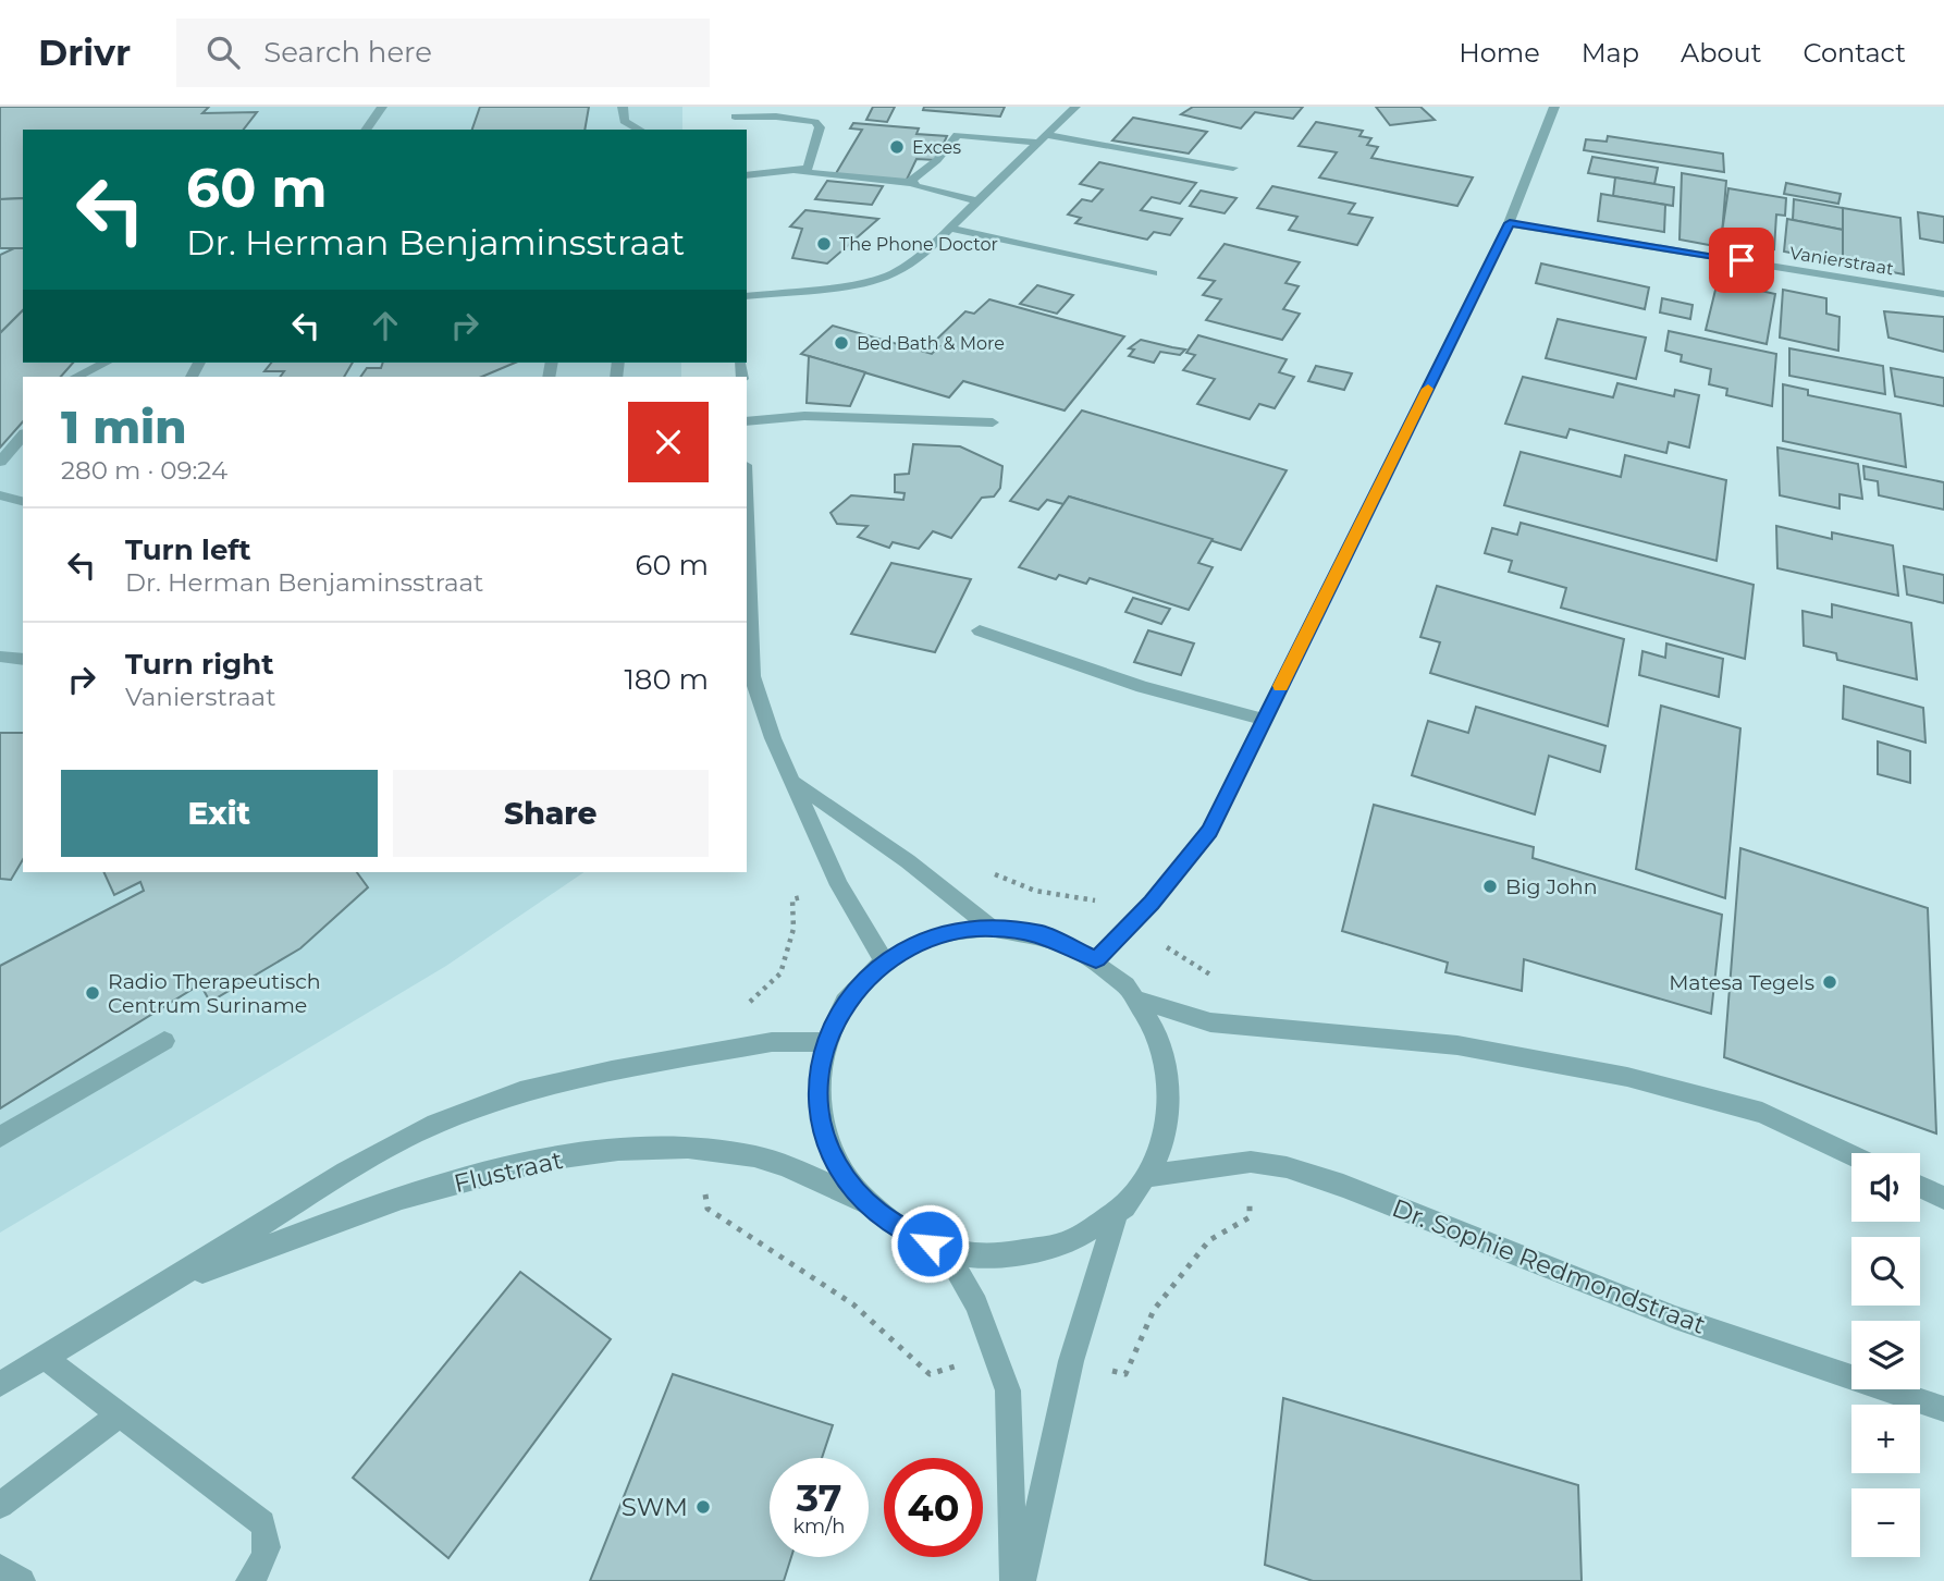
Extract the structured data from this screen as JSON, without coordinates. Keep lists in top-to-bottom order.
{
  "streets": {
    "street": ["Vanierstraat", "Flustraat", "Dr. Sophie Redmondstraat"]
  },
  "places": [
    "Exces",
    "The Phone Doctor",
    "Bed Bath & More",
    "Big John",
    "Matesa Tegels",
    "Radio Therapeutisch Centrum Suriname",
    "SWM"
  ],
  "page": {
    "header": "Drivr",
    "search": "Search here",
    "nav": [
      "Home",
      "Map",
      "About",
      "Contact"
    ],
    "turn": ["60 m", "Dr. Herman Benjaminsstraat"],
    "heading": ["1 min", "280 m · 09:24"],
    "list": [
      {
        "name": "Turn left",
        "note": "Dr. Herman Benjaminsstraat",
        "value": "60 m"
      },
      {
        "name": "Turn right",
        "note": "Vanierstraat",
        "value": "180 m"
      }
    ],
    "buttons": ["Exit", "Share"],
    "map_buttons": ["+", "−"],
    "speed": "37 km/h",
    "limit": "40"
  }
}
